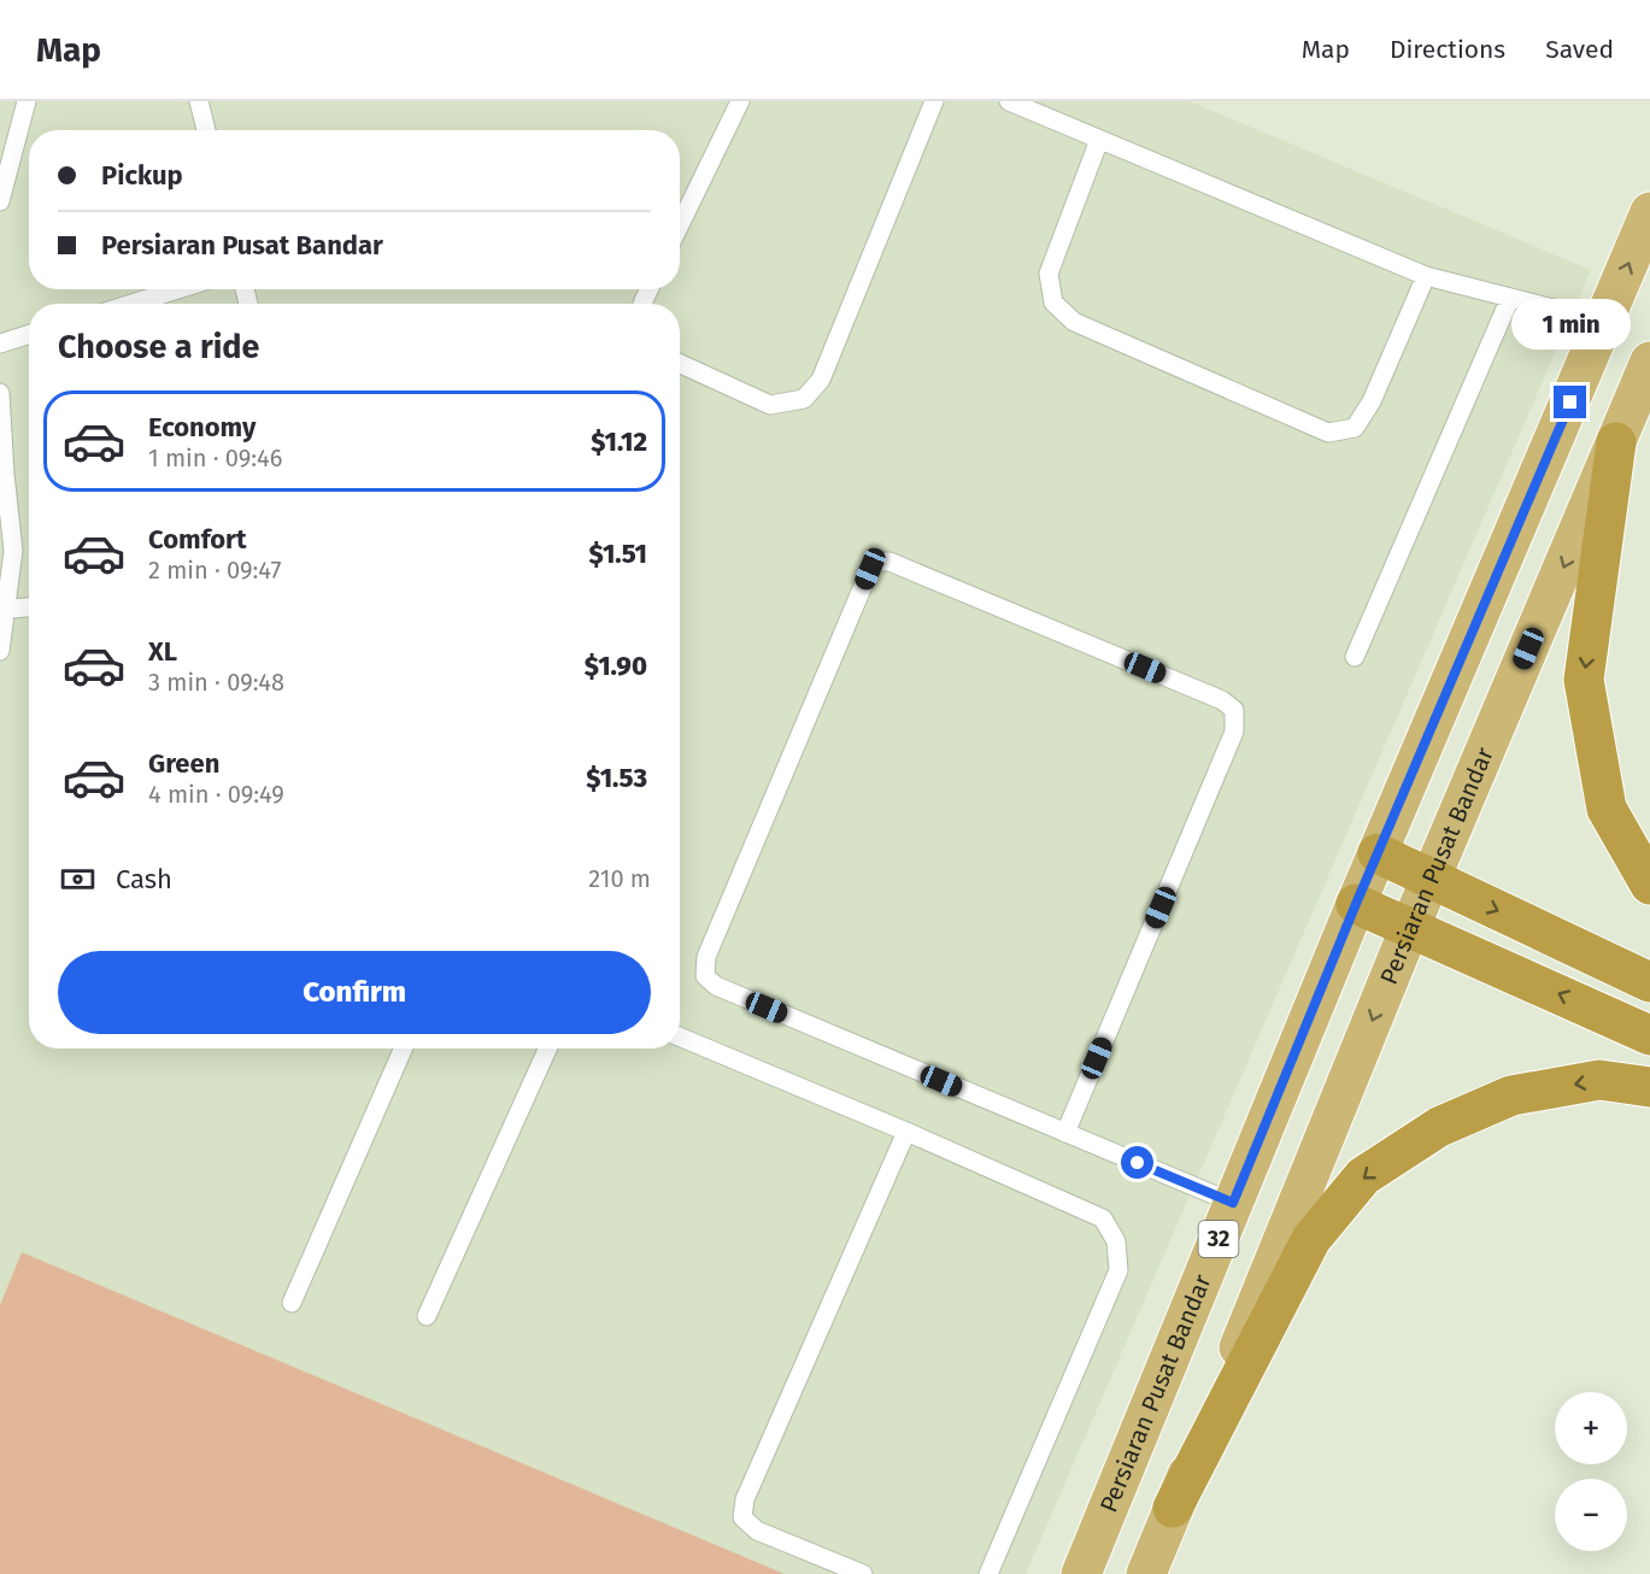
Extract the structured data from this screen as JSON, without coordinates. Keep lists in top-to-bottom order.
{
  "streets": {
    "main road": ["Persiaran Pusat Bandar", "32"]
  },
  "page": {
    "header": "Map",
    "nav": ["Map", "Directions", "Saved"],
    "banner": ["Pickup", "Persiaran Pusat Bandar"],
    "bubble": "1 min",
    "heading": "Choose a ride",
    "list": [
      {
        "name": "Economy",
        "note": "1 min · 09:46",
        "value": "$1.12"
      },
      {
        "name": "Comfort",
        "note": "2 min · 09:47",
        "value": "$1.51"
      },
      {
        "name": "XL",
        "note": "3 min · 09:48",
        "value": "$1.90"
      },
      {
        "name": "Green",
        "note": "4 min · 09:49",
        "value": "$1.53"
      }
    ],
    "pay": ["Cash", "210 m"],
    "buttons": "Confirm",
    "map_buttons": ["+", "−"]
  }
}
